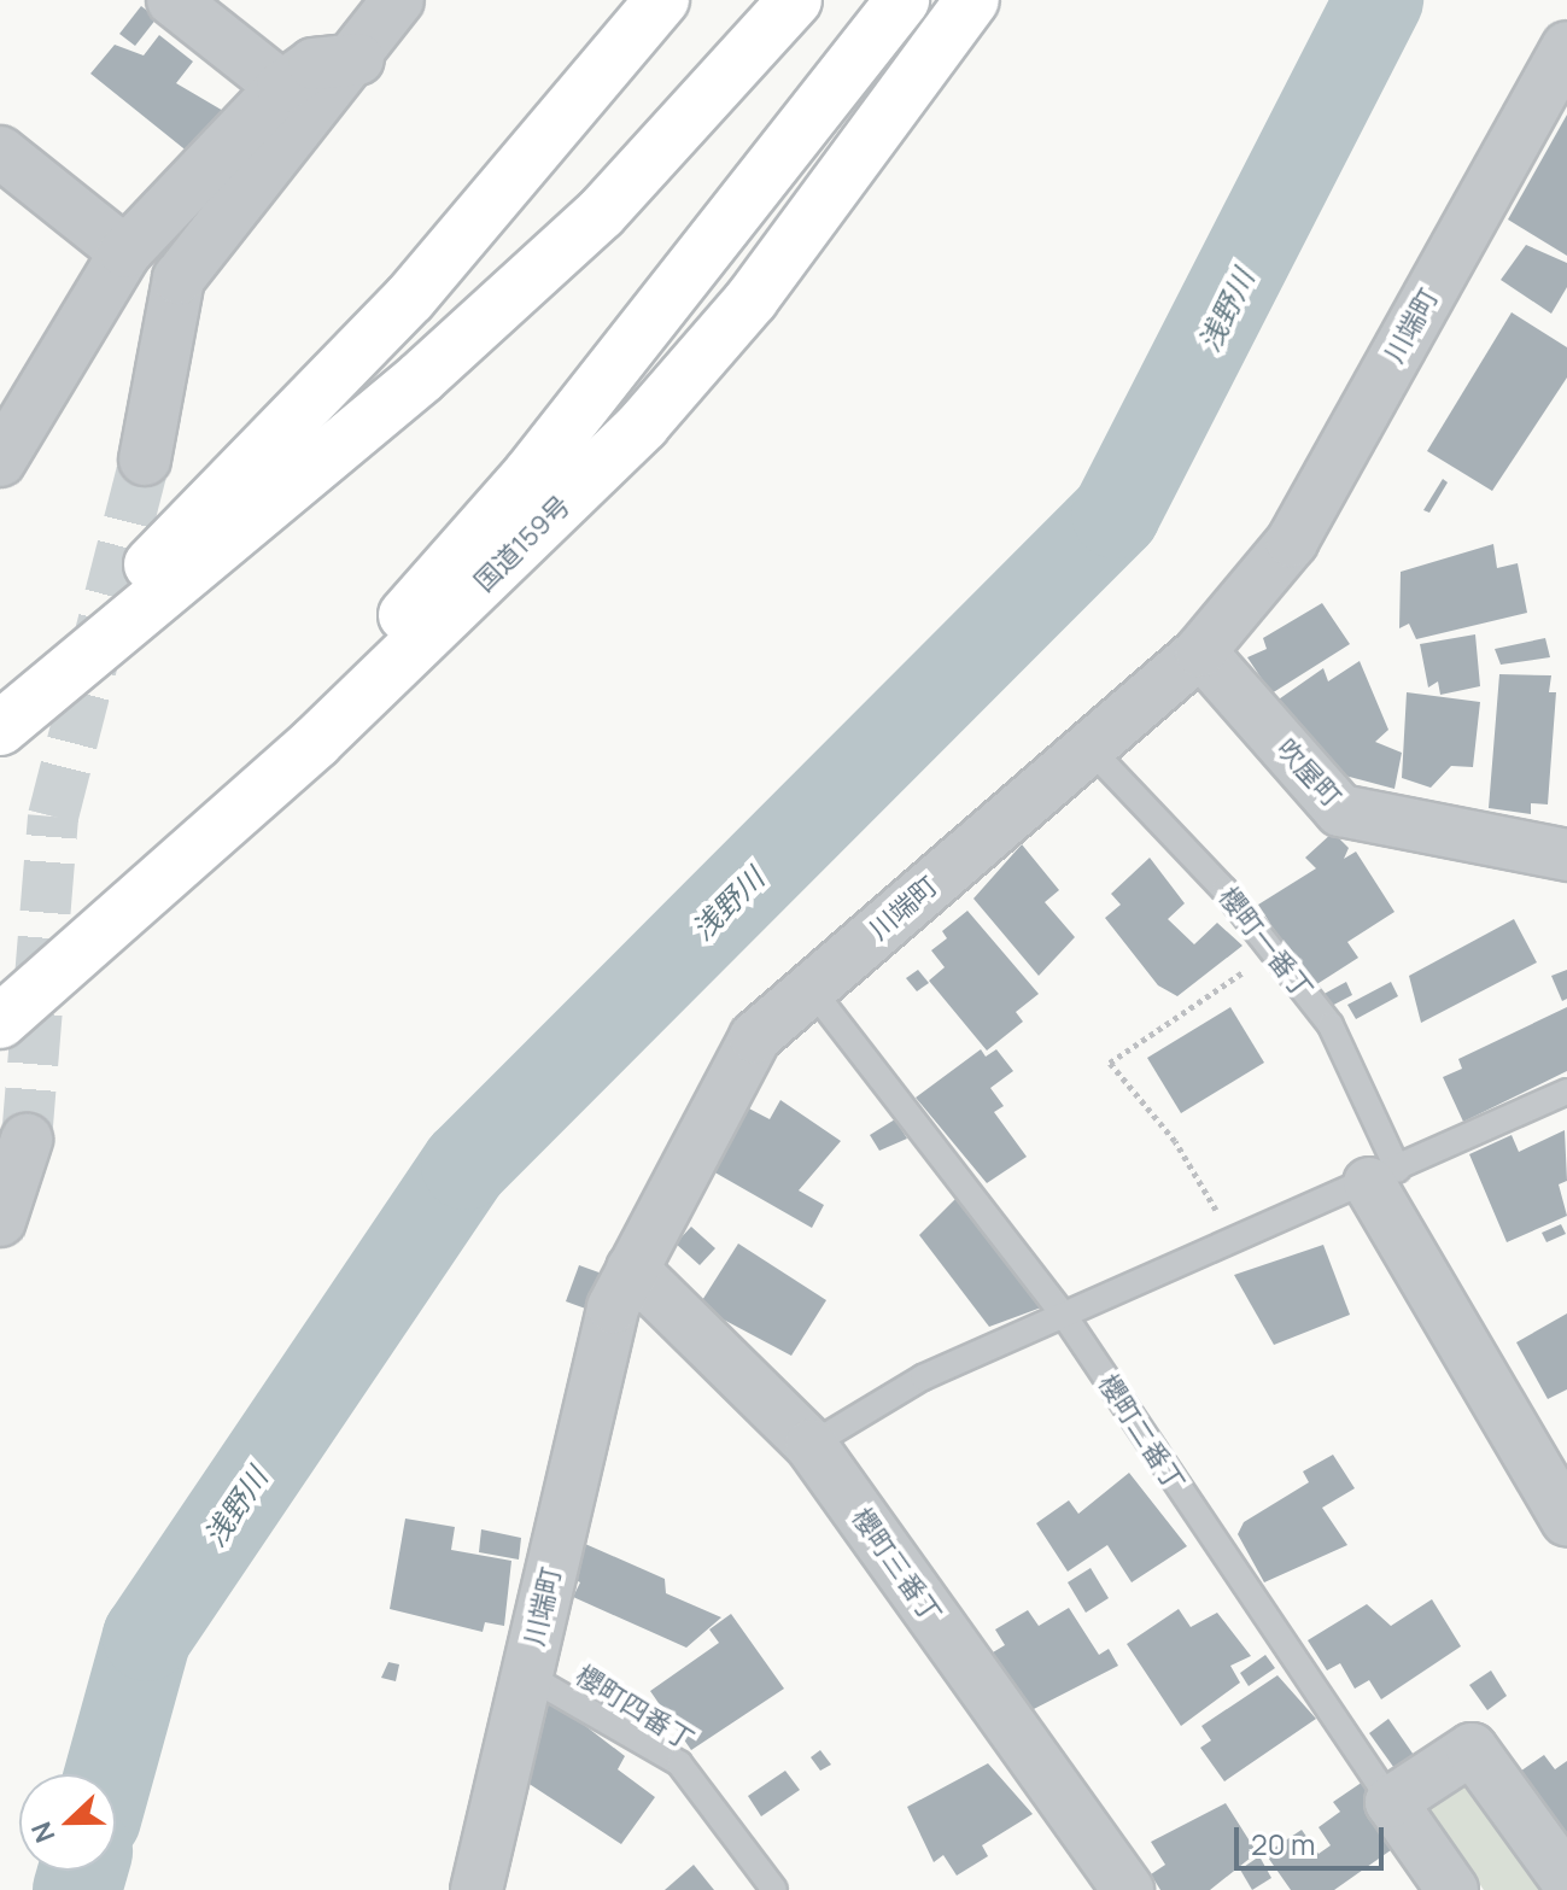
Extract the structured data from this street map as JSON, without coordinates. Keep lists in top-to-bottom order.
{
  "streets": {
    "highway": ["国道159号"],
    "street": [
      "川端町",
      "吹屋町",
      "櫻町一番丁",
      "櫻町二番丁",
      "櫻町三番丁"
    ],
    "lane": ["櫻町四番丁"]
  },
  "crossings": [
    ["川端町", "吹屋町"],
    ["川端町", "櫻町一番丁"],
    ["川端町", "櫻町二番丁"],
    ["川端町", "櫻町三番丁"],
    ["川端町", "櫻町四番丁"]
  ],
  "water": ["浅野川"],
  "scale_bar": "20 m",
  "north": "left"
}
